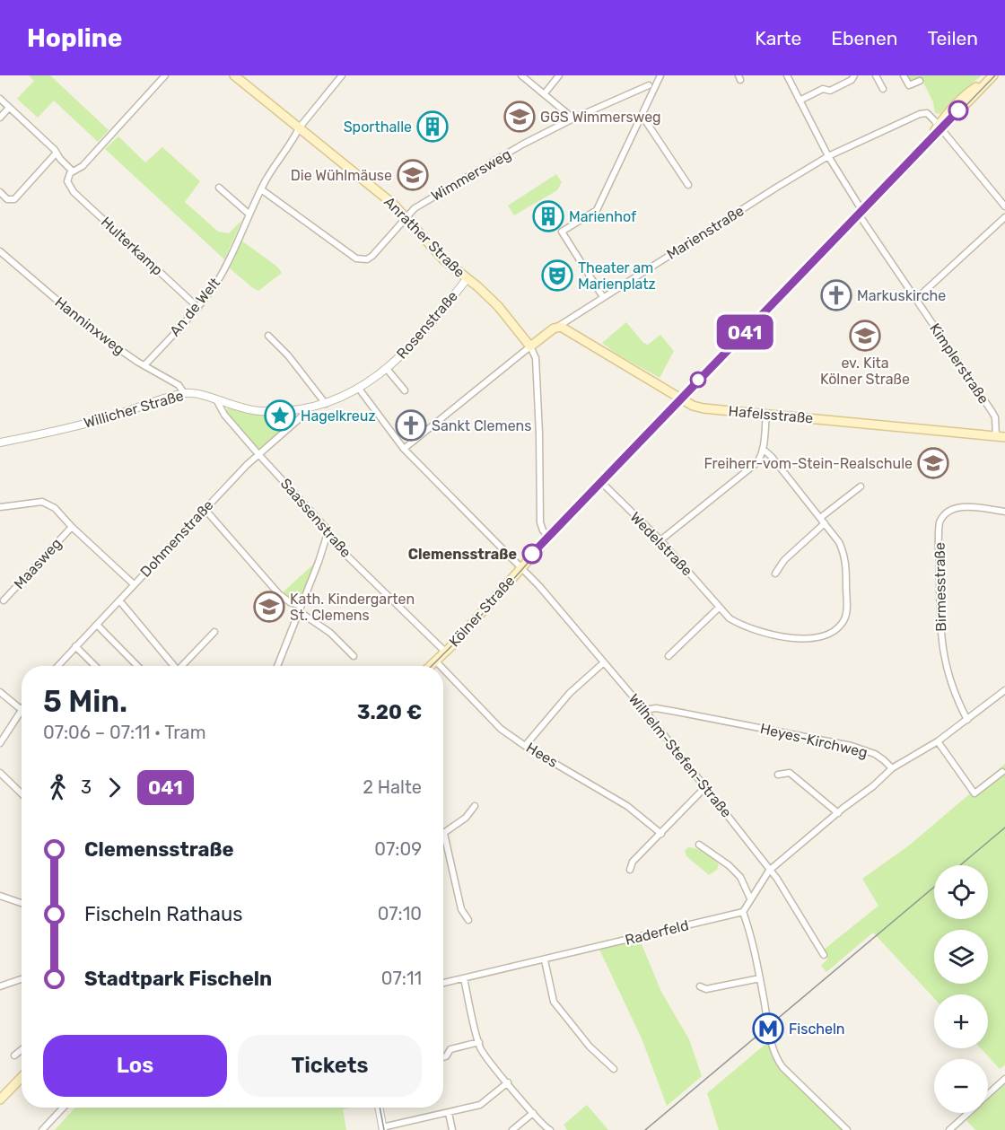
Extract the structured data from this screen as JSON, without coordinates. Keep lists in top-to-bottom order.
{
  "streets": {
    "main road": [
      "Marienstraße",
      "Anrather Straße",
      "Hafelsstraße",
      "Kölner Straße"
    ],
    "street": [
      "Wimmersweg",
      "Hulterkamp",
      "An de Welt",
      "Rosenstraße",
      "Hanninxweg",
      "Kimplerstraße",
      "Willicher Straße",
      "Saassenstraße",
      "Dohmenstraße",
      "Wedelstraße",
      "Maasweg",
      "Birmesstraße",
      "Heyes-Kirchweg",
      "Hees",
      "Wilhelm-Stefen-Straße",
      "Raderfeld"
    ]
  },
  "crossings": [
    ["Wimmersweg", "Anrather Straße"],
    ["Wimmersweg", "An de Welt"],
    ["Marienstraße", "Anrather Straße"],
    ["Marienstraße", "Kimplerstraße"],
    ["Marienstraße", "Hafelsstraße"],
    ["Marienstraße", "Kölner Straße"],
    ["Anrather Straße", "An de Welt"],
    ["Anrather Straße", "Rosenstraße"],
    ["Anrather Straße", "Kölner Straße"],
    ["Hulterkamp", "An de Welt"],
    ["An de Welt", "Hanninxweg"],
    ["Rosenstraße", "Willicher Straße"],
    ["Rosenstraße", "Dohmenstraße"],
    ["Hanninxweg", "Willicher Straße"],
    ["Kimplerstraße", "Hafelsstraße"],
    ["Kimplerstraße", "Kölner Straße"],
    ["Willicher Straße", "Saassenstraße"],
    ["Hafelsstraße", "Kölner Straße"],
    ["Saassenstraße", "Dohmenstraße"],
    ["Saassenstraße", "Kölner Straße"],
    ["Dohmenstraße", "Maasweg"],
    ["Wedelstraße", "Kölner Straße"],
    ["Kölner Straße", "Hees"],
    ["Kölner Straße", "Wilhelm-Stefen-Straße"],
    ["Heyes-Kirchweg", "Wilhelm-Stefen-Straße"]
  ],
  "places": {
    "school or university": [
      "GGS Wimmersweg",
      "Die Wühlmäuse",
      "ev. Kita Kölner Straße",
      "Freiherr-vom-Stein-Realschule",
      "Kath. Kindergarten St. Clemens"
    ],
    "building": ["Sporthalle", "Marienhof"],
    "theatre": ["Theater am Marienplatz"],
    "church": ["Markuskirche", "Sankt Clemens"],
    "place": ["Hagelkreuz"],
    "other": ["Clemensstraße"],
    "metro station": ["Fischeln"]
  },
  "lines": ["tram line 041"],
  "page": {
    "header": "Hopline",
    "nav": ["Karte", "Ebenen", "Teilen"],
    "on_map": "041",
    "heading": ["5 Min.", "07:06 – 07:11 · Tram", "3.20 €"],
    "legs": ["3", "041", "2 Halte"],
    "list": [
      {
        "name": "Clemensstraße",
        "value": "07:09"
      },
      {
        "name": "Fischeln Rathaus",
        "value": "07:10"
      },
      {
        "name": "Stadtpark Fischeln",
        "value": "07:11"
      }
    ],
    "map_buttons": ["+", "−"],
    "buttons": ["Los", "Tickets"]
  }
}
